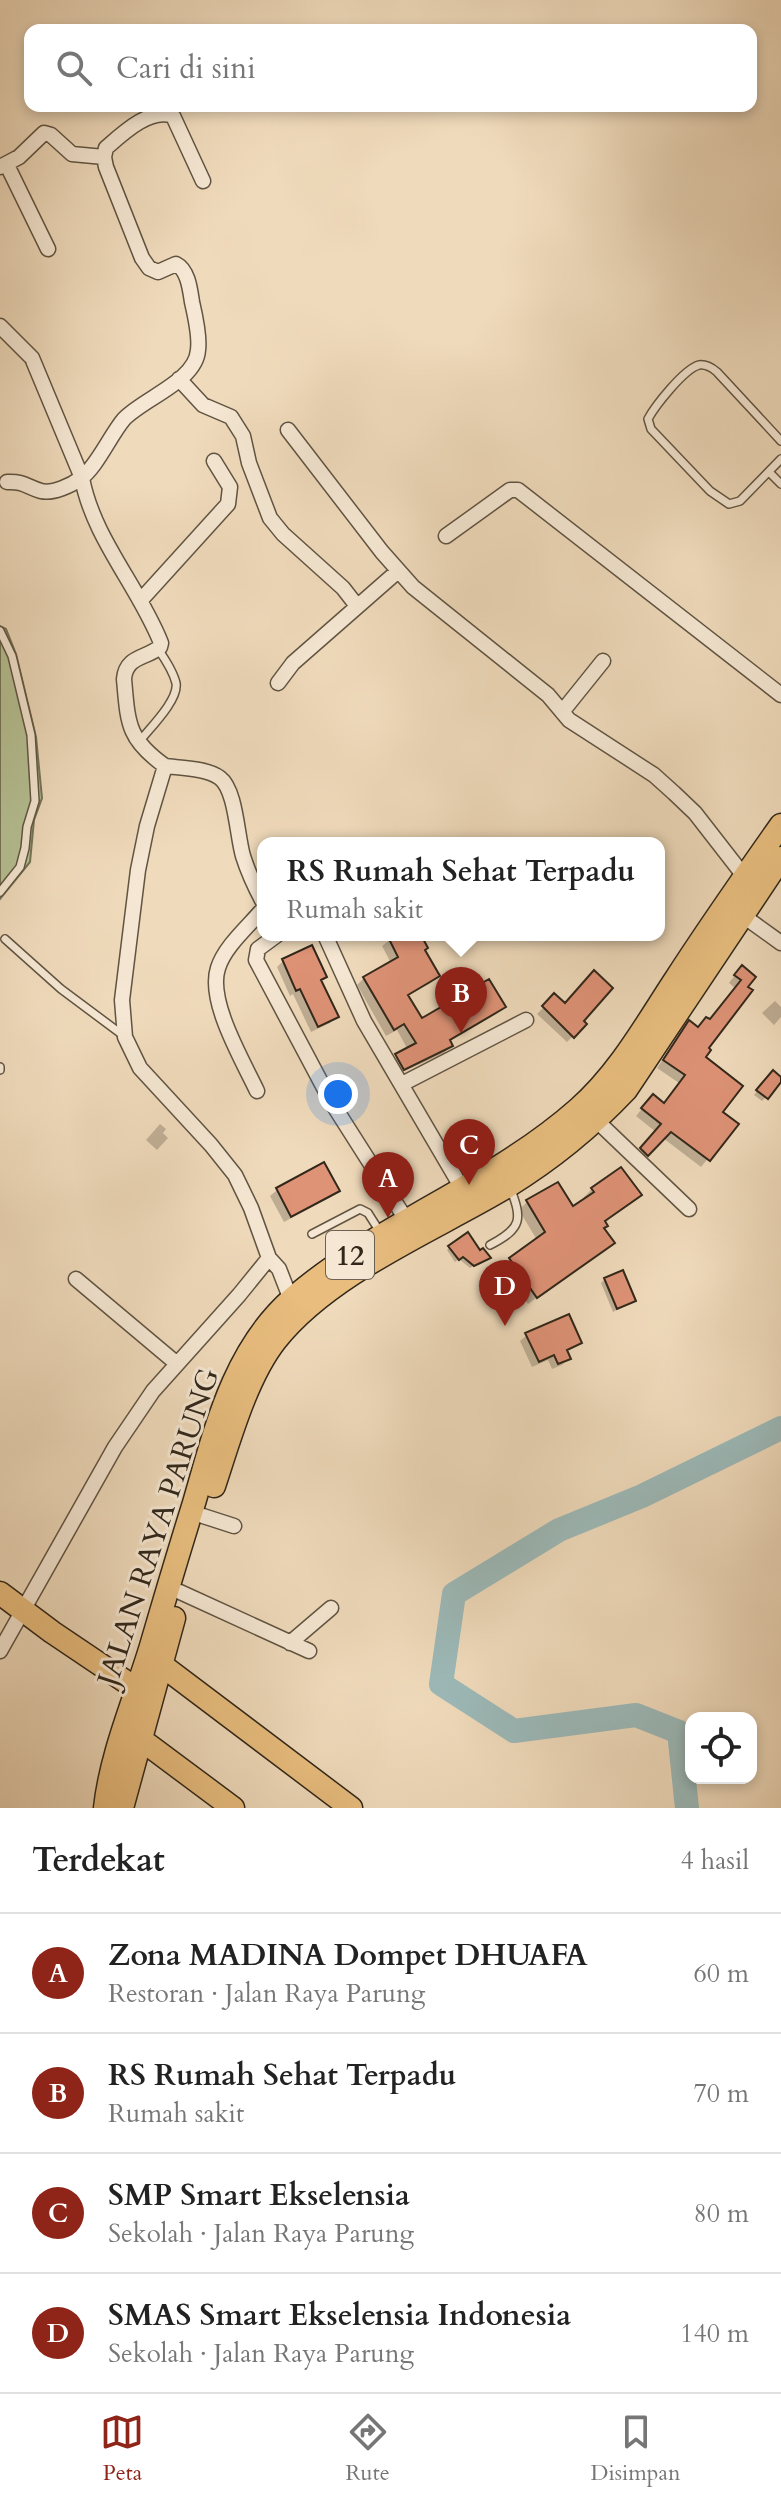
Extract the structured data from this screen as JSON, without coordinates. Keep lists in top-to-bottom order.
{
  "streets": {
    "main road": ["12", "JALAN RAYA PARUNG"]
  },
  "page": {
    "search": "Cari di sini",
    "popup": ["RS Rumah Sehat Terpadu", "Rumah sakit"],
    "pins": [
      "B",
      "C",
      "A",
      "D"
    ],
    "heading": ["Terdekat", "4 hasil"],
    "list": [
      {
        "mark": "A",
        "name": "Zona MADINA Dompet DHUAFA",
        "note": "Restoran · Jalan Raya Parung",
        "value": "60 m"
      },
      {
        "mark": "B",
        "name": "RS Rumah Sehat Terpadu",
        "note": "Rumah sakit",
        "value": "70 m"
      },
      {
        "mark": "C",
        "name": "SMP Smart Ekselensia",
        "note": "Sekolah · Jalan Raya Parung",
        "value": "80 m"
      },
      {
        "mark": "D",
        "name": "SMAS Smart Ekselensia Indonesia",
        "note": "Sekolah · Jalan Raya Parung",
        "value": "140 m"
      }
    ],
    "nav": ["Peta", "Rute", "Disimpan"]
  }
}
